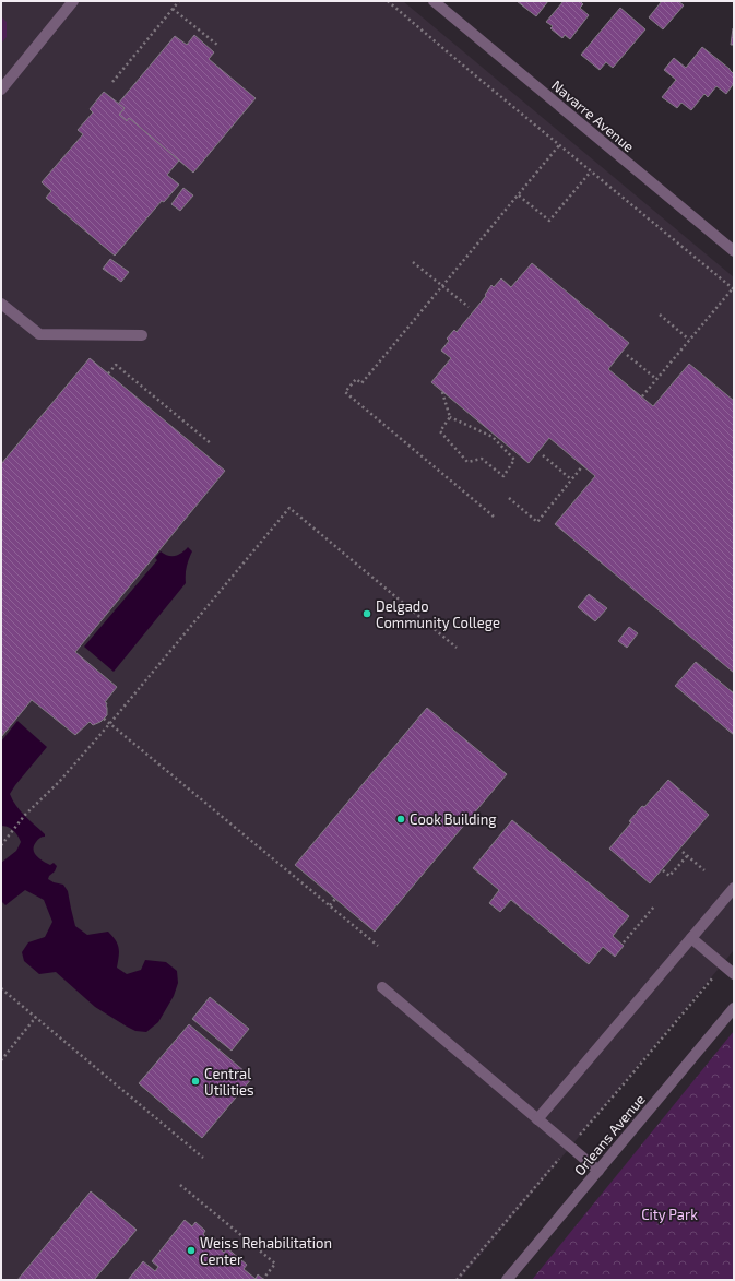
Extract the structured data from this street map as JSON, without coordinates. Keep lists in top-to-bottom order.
{
  "streets": {
    "street": ["Navarre Avenue", "Orleans Avenue"]
  },
  "parks": ["City Park"],
  "places": [
    "Delgado Community College",
    "Cook Building",
    "Central Utilities",
    "Weiss Rehabilitation Center"
  ]
}
